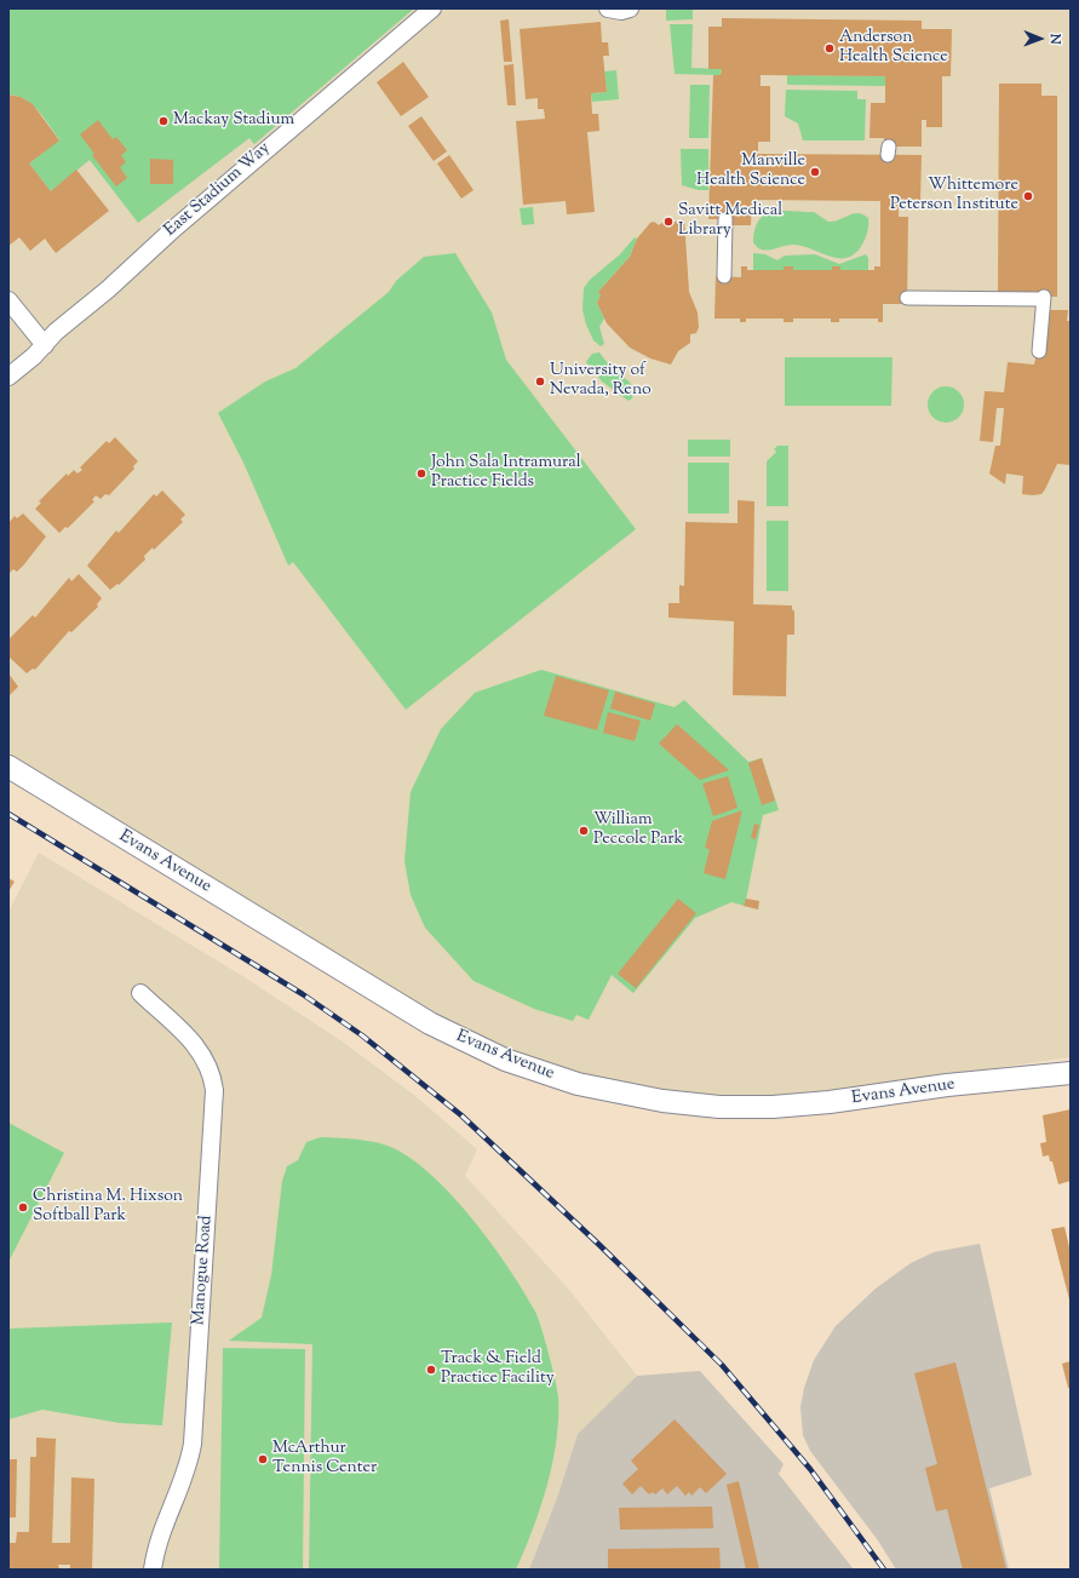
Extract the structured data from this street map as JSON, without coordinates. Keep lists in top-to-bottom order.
{
  "streets": {
    "street": ["East Stadium Way", "Evans Avenue", "Manogue Road"]
  },
  "places": [
    "Anderson Health Science",
    "Mackay Stadium",
    "Manville Health Science",
    "Whittemore Peterson Institute",
    "Savitt Medical Library",
    "University of Nevada, Reno",
    "John Sala Intramural Practice Fields",
    "William Peccole Park",
    "Christina M. Hixson Softball Park",
    "Track & Field Practice Facility",
    "McArthur Tennis Center"
  ],
  "north": "right"
}
